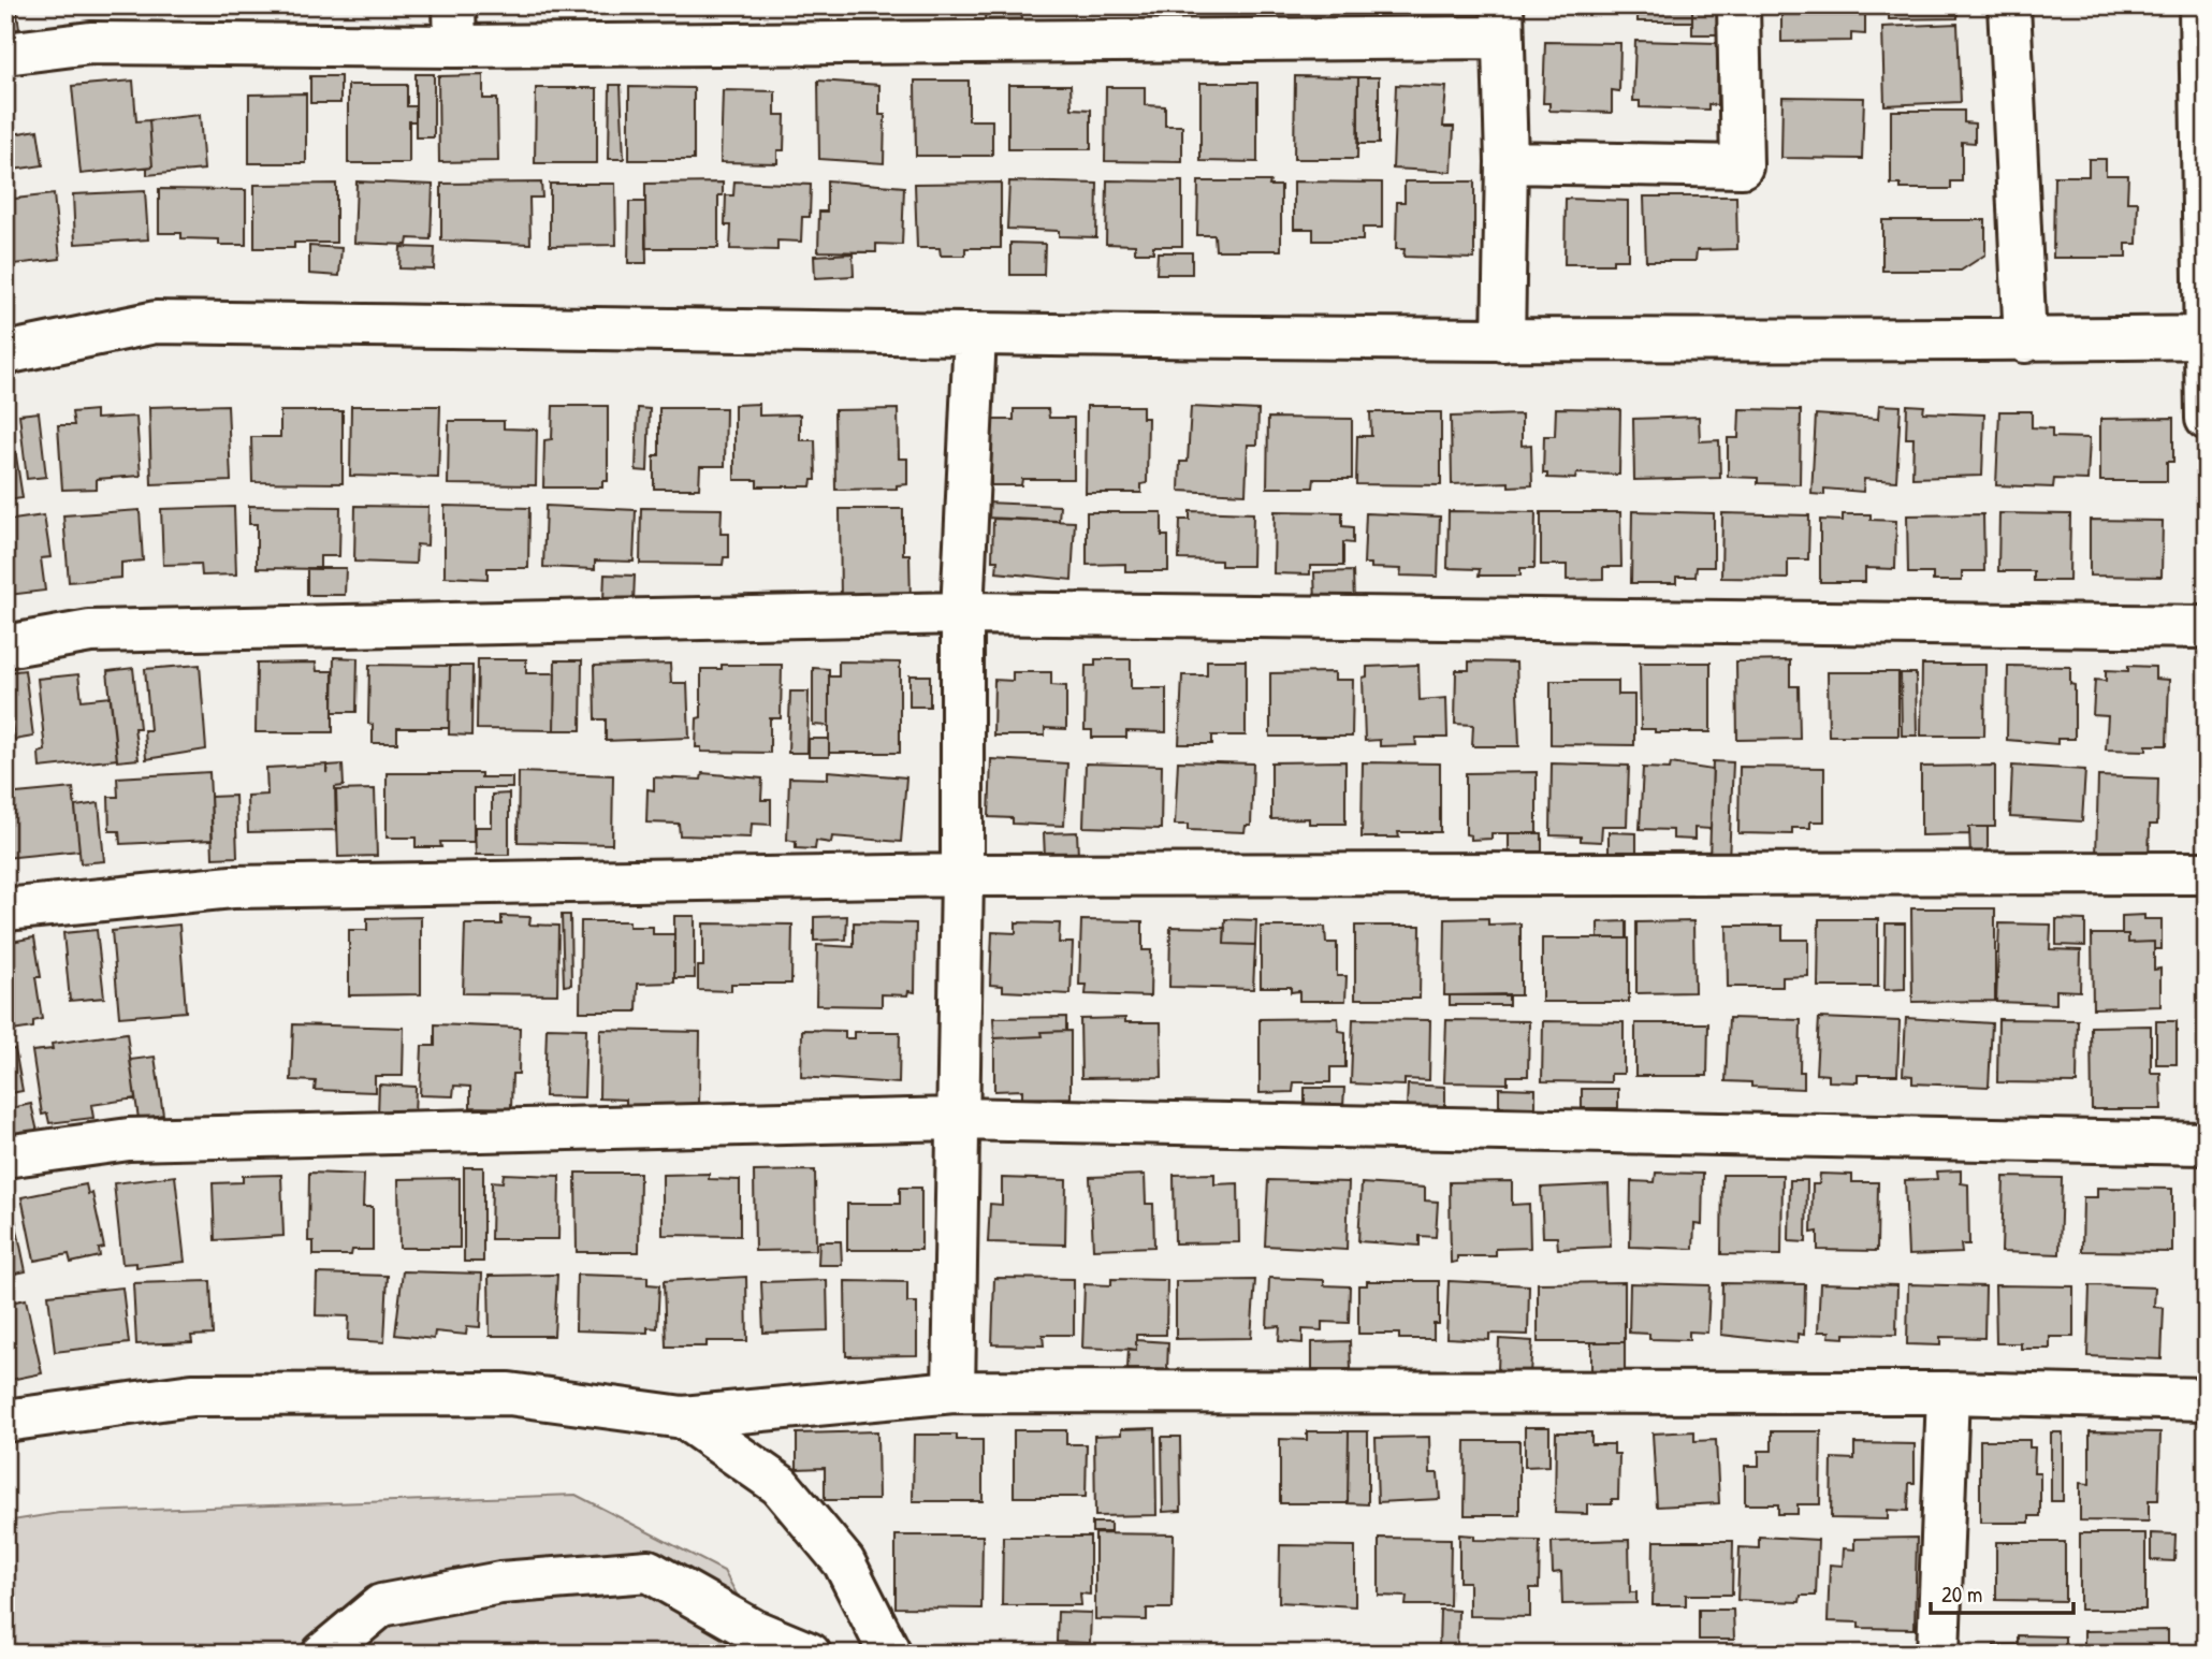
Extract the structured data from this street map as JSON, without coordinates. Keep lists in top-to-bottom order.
{
  "scale_bar": "20 m"
}
